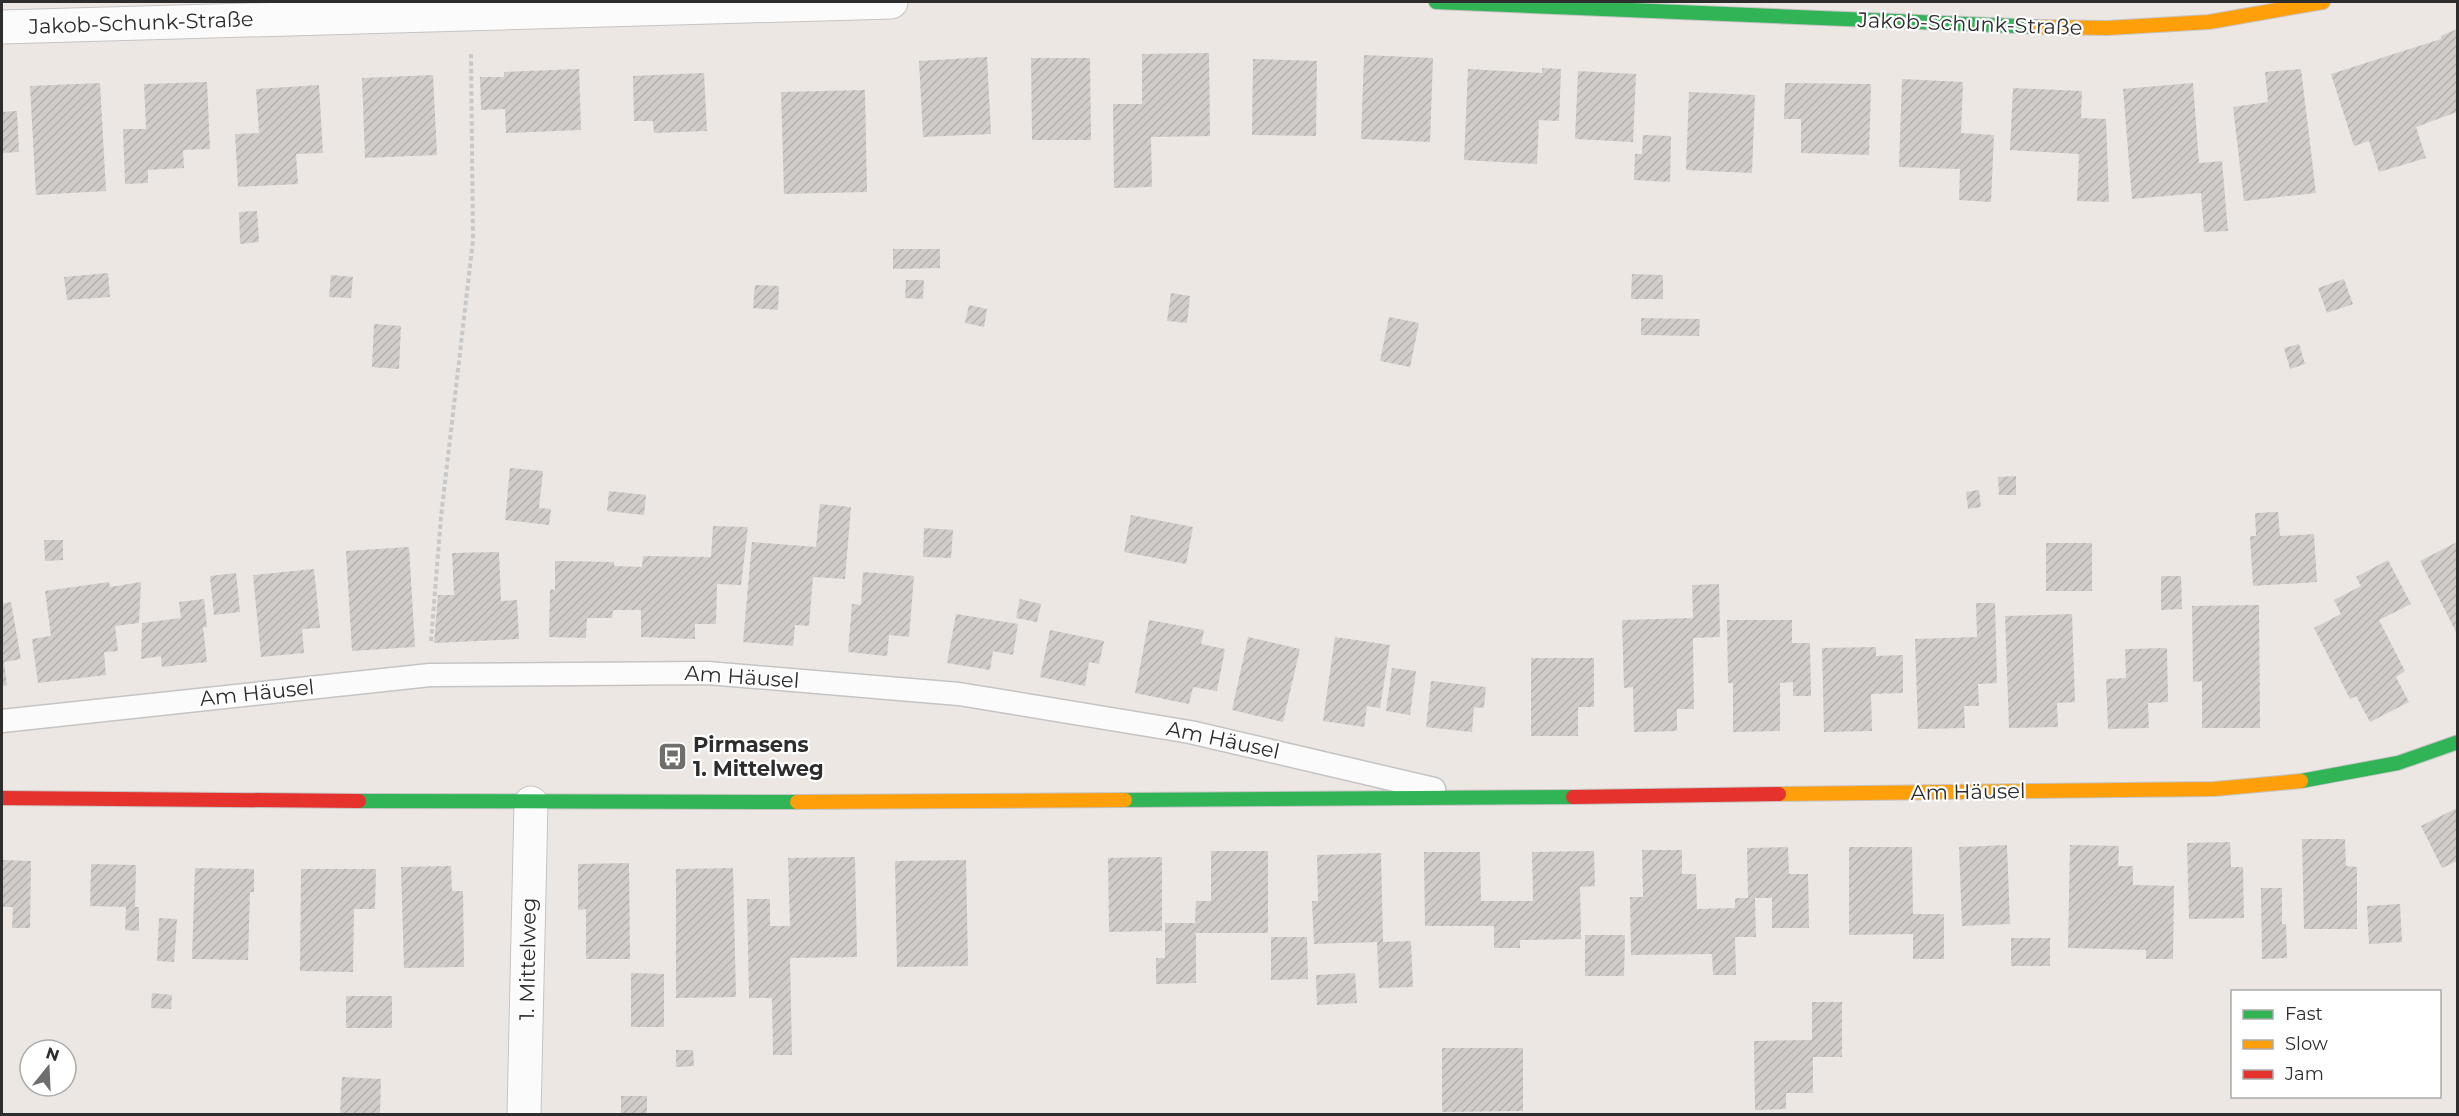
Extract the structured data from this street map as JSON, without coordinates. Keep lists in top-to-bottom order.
{
  "streets": {
    "street": ["Jakob-Schunk-Straße", "Am Häusel", "1. Mittelweg"]
  },
  "crossings": [
    ["Am Häusel", "1. Mittelweg"]
  ],
  "places": {
    "bus stop": ["Pirmasens 1. Mittelweg"]
  },
  "legend": ["Fast", "Slow", "Jam"],
  "north": "top"
}
